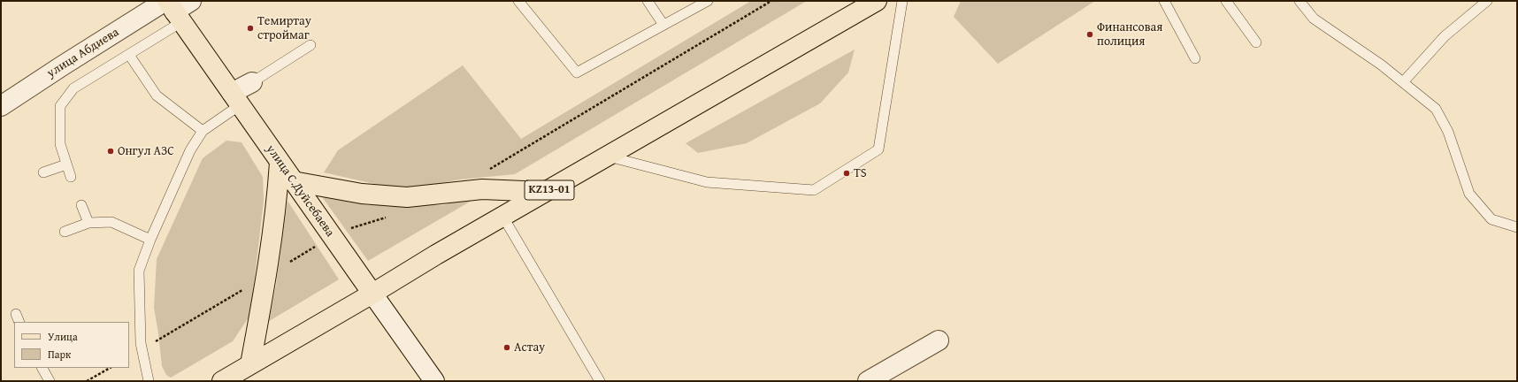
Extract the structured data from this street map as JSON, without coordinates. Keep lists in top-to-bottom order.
{
  "streets": {
    "main road": ["KZ13-01", "улица С.Дуйсебаева"],
    "street": ["улица Абдиева"]
  },
  "crossings": [
    ["улица Абдиева", "улица С.Дуйсебаева"],
    ["KZ13-01", "улица С.Дуйсебаева"]
  ],
  "places": [
    "Темиртау строймаг",
    "Финансовая полиция",
    "Онгул АЗС",
    "TS",
    "Астау"
  ],
  "legend": ["Улица", "Парк"]
}
